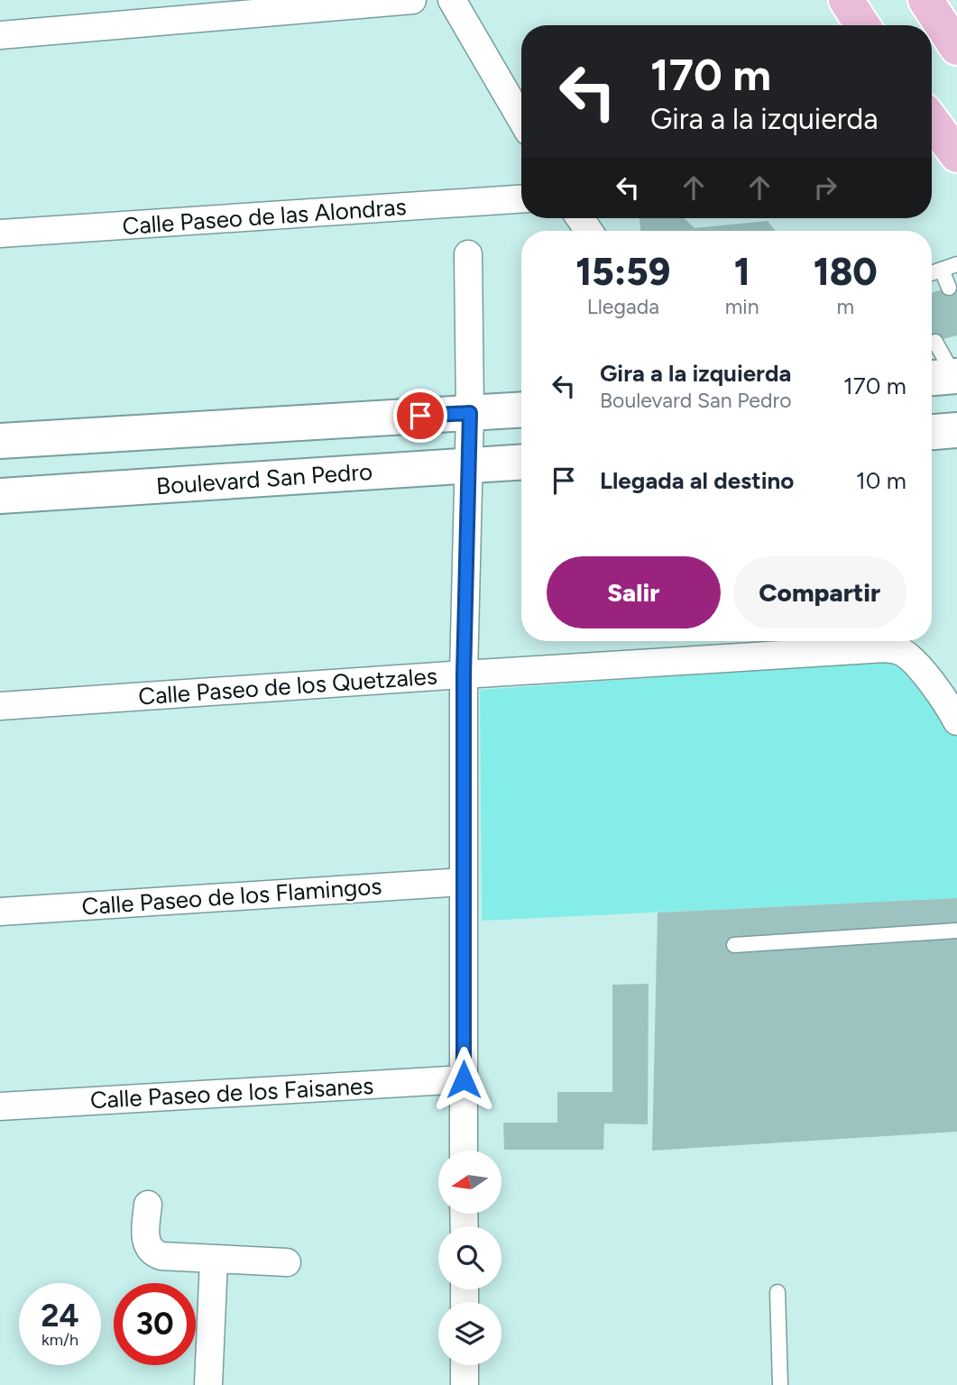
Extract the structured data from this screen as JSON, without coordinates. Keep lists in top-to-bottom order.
{
  "streets": {
    "street": [
      "Calle Paseo de las Alondras",
      "Boulevard San Pedro",
      "Calle Paseo de los Quetzales",
      "Calle Paseo de los Flamingos",
      "Calle Paseo de los Faisanes"
    ]
  },
  "north": "left",
  "page": {
    "turn": ["170 m", "Gira a la izquierda"],
    "eta": [
      "15:59",
      "Llegada",
      "1",
      "min",
      "180",
      "m"
    ],
    "list": [
      {
        "name": "Gira a la izquierda",
        "note": "Boulevard San Pedro",
        "value": "170 m"
      },
      {
        "name": "Llegada al destino",
        "value": "10 m"
      }
    ],
    "buttons": ["Salir", "Compartir"],
    "speed": "24 km/h",
    "limit": "30"
  }
}
